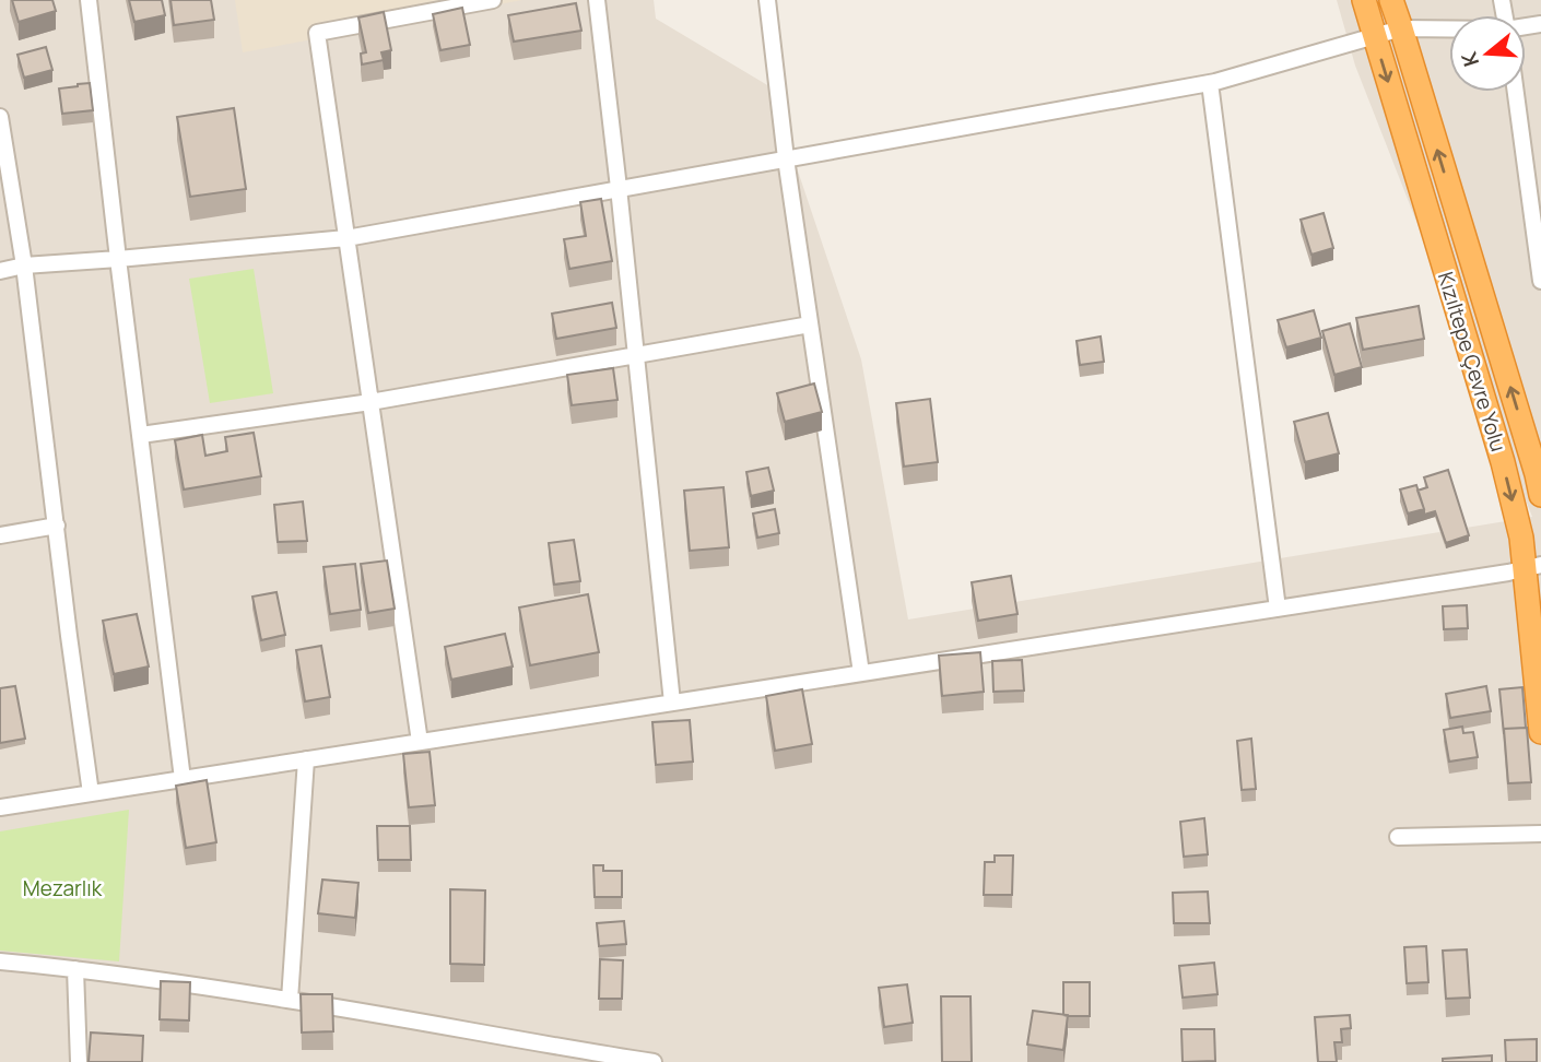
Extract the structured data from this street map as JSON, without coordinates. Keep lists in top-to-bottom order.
{
  "streets": {
    "highway": ["Kızıltepe Çevre Yolu"]
  },
  "parks": ["Mezarlık"],
  "north": "left"
}
